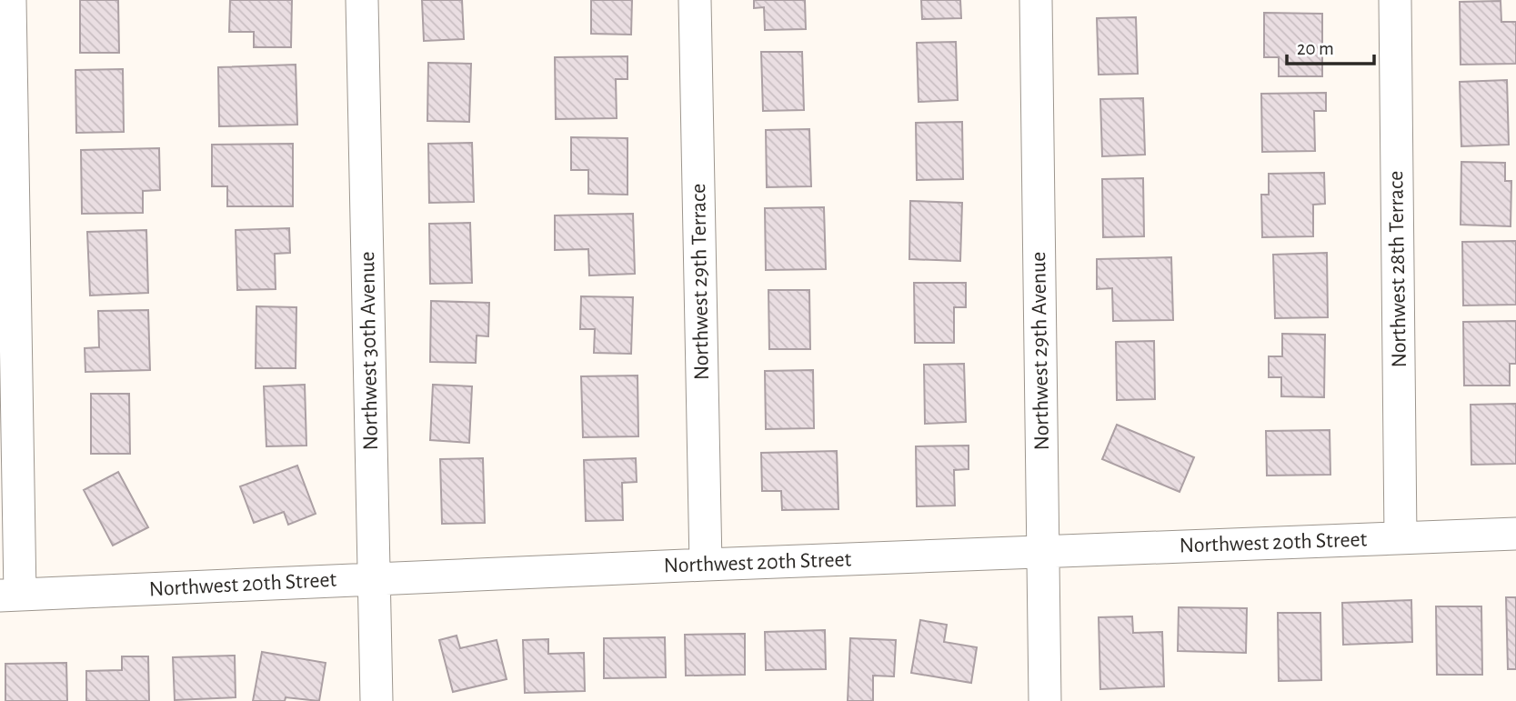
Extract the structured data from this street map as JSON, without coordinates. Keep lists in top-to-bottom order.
{
  "streets": {
    "street": [
      "Northwest 28th Terrace",
      "Northwest 29th Terrace",
      "Northwest 30th Avenue",
      "Northwest 29th Avenue",
      "Northwest 20th Street"
    ]
  },
  "crossings": [
    ["Northwest 28th Terrace", "Northwest 20th Street"],
    ["Northwest 29th Terrace", "Northwest 20th Street"],
    ["Northwest 30th Avenue", "Northwest 20th Street"],
    ["Northwest 29th Avenue", "Northwest 20th Street"]
  ],
  "scale_bar": "20 m"
}
